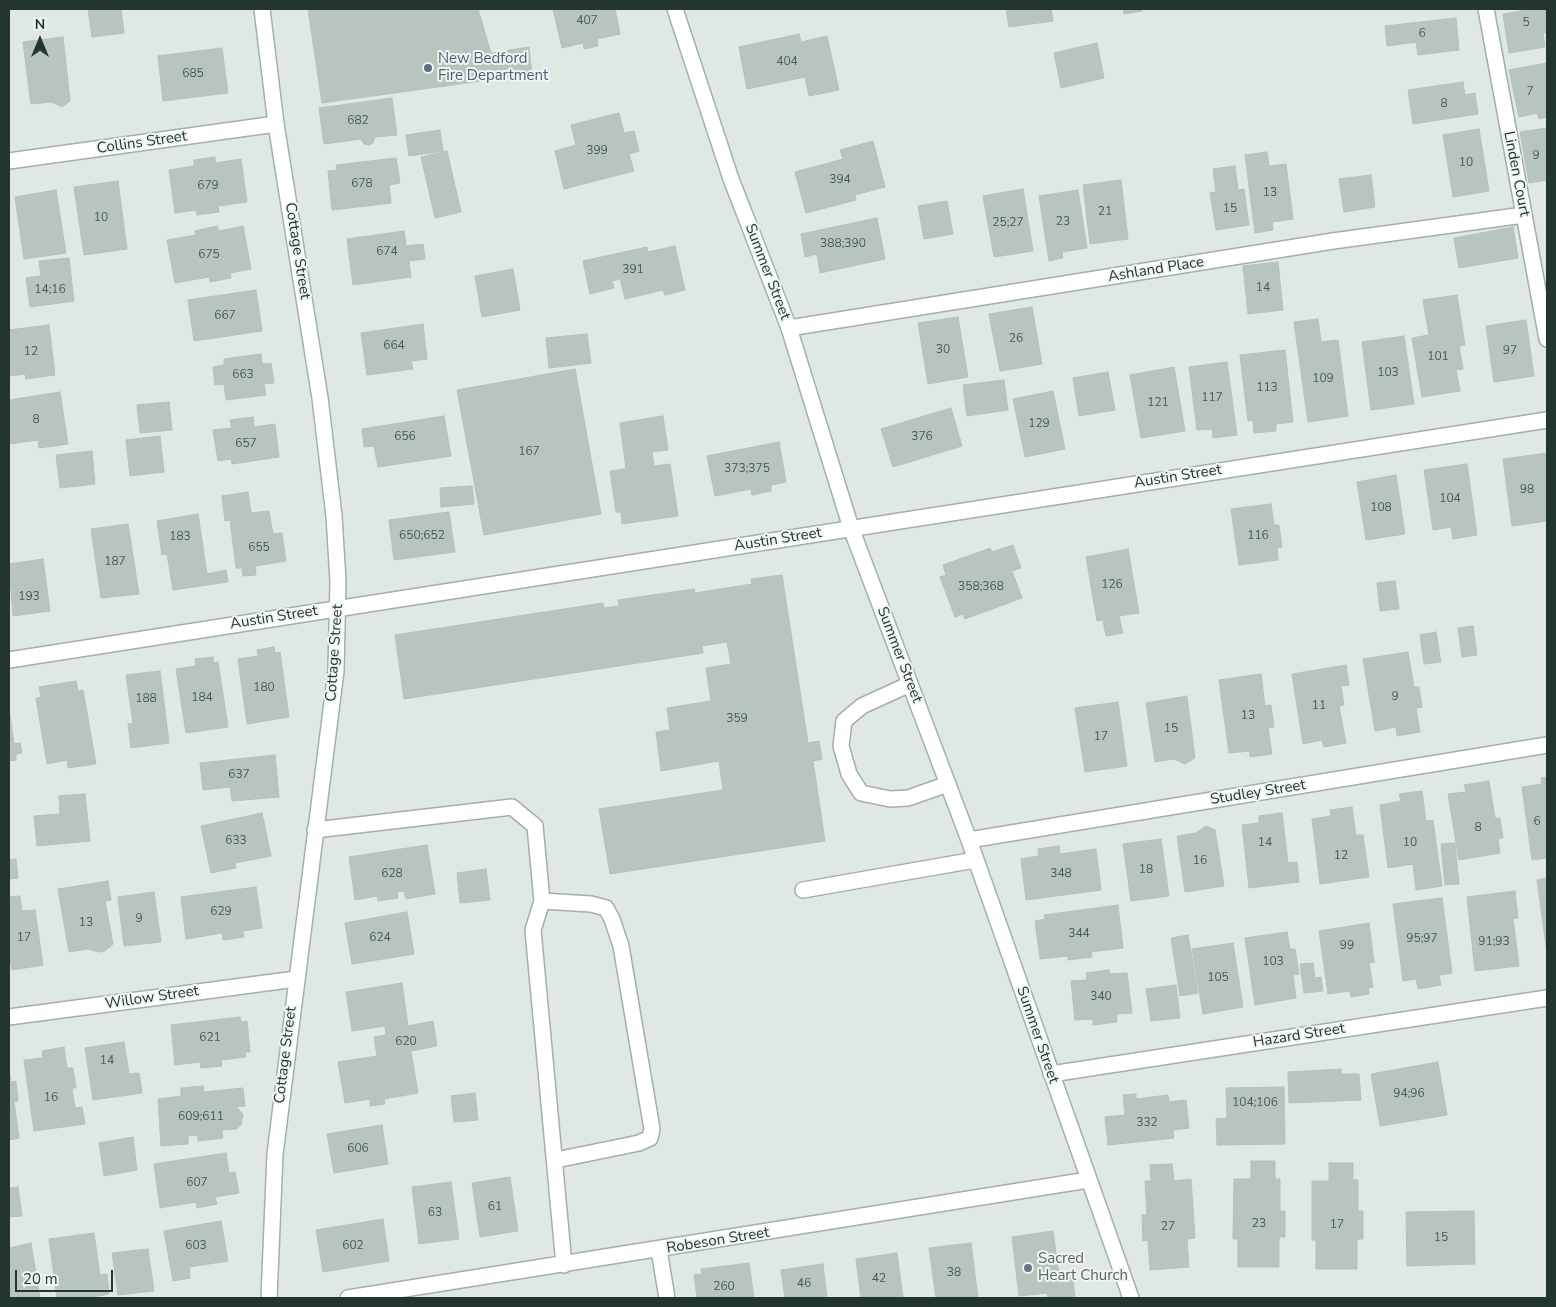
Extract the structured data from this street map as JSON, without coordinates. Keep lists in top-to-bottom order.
{
  "streets": {
    "street": [
      "Collins Street",
      "Linden Court",
      "Cottage Street",
      "Ashland Place",
      "Summer Street",
      "Austin Street",
      "Studley Street",
      "Willow Street",
      "Hazard Street",
      "Robeson Street"
    ]
  },
  "crossings": [
    ["Collins Street", "Cottage Street"],
    ["Linden Court", "Ashland Place"],
    ["Cottage Street", "Austin Street"],
    ["Cottage Street", "Willow Street"],
    ["Ashland Place", "Summer Street"],
    ["Summer Street", "Austin Street"],
    ["Summer Street", "Studley Street"],
    ["Summer Street", "Hazard Street"],
    ["Summer Street", "Robeson Street"]
  ],
  "places": ["New Bedford Fire Department", "Sacred Heart Church"],
  "house_numbers": [
    "407",
    "5",
    "6",
    "404",
    "685",
    "7",
    "8",
    "682",
    "399",
    "9",
    "10",
    "394",
    "678",
    "679",
    "13",
    "15",
    "21",
    "10",
    "23",
    "25;27",
    "388;390",
    "674",
    "675",
    "391",
    "14",
    "14;16",
    "667",
    "26",
    "664",
    "30",
    "97",
    "12",
    "101",
    "103",
    "663",
    "109",
    "113",
    "117",
    "121",
    "8",
    "129",
    "656",
    "376",
    "657",
    "167",
    "373;375",
    "98",
    "104",
    "108",
    "650;652",
    "116",
    "183",
    "655",
    "187",
    "126",
    "358;368",
    "193",
    "180",
    "9",
    "184",
    "188",
    "11",
    "13",
    "359",
    "15",
    "17",
    "637",
    "6",
    "8",
    "633",
    "14",
    "10",
    "12",
    "16",
    "18",
    "628",
    "348",
    "629",
    "9",
    "13",
    "344",
    "17",
    "624",
    "95;97",
    "91;93",
    "99",
    "103",
    "105",
    "340",
    "621",
    "620",
    "14",
    "94;96",
    "16",
    "104;106",
    "609;611",
    "332",
    "606",
    "607",
    "61",
    "63",
    "23",
    "17",
    "27",
    "15",
    "603",
    "602",
    "38",
    "42",
    "46",
    "260"
  ],
  "scale_bar": "20 m",
  "north": "top"
}
